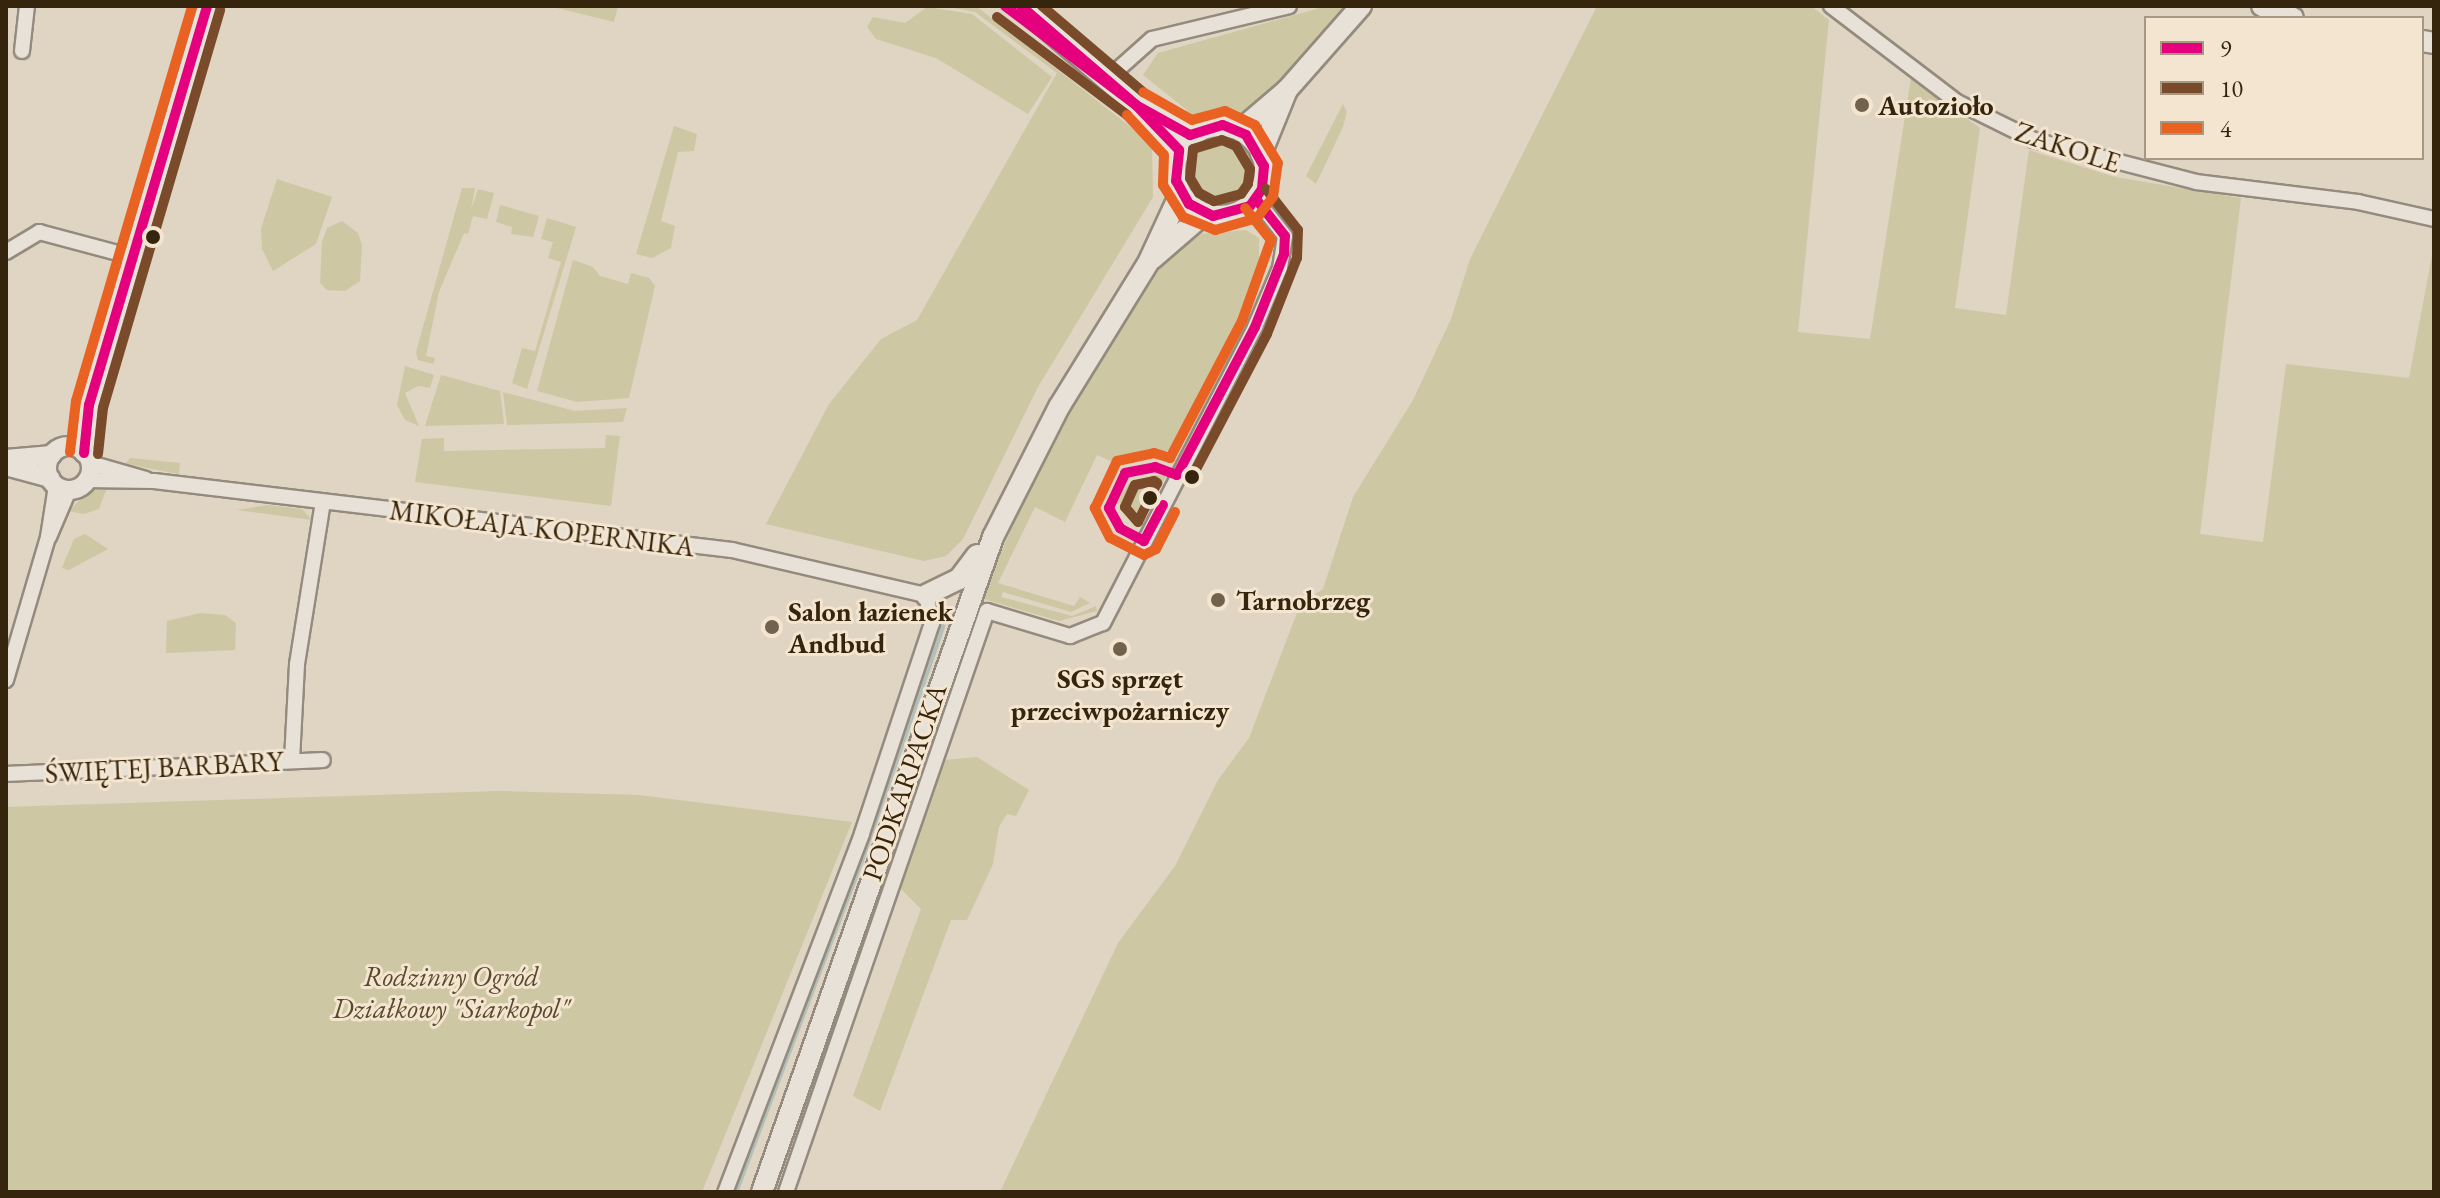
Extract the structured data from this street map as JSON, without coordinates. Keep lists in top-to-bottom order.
{
  "streets": {
    "main road": ["PODKARPACKA"],
    "street": ["ZAKOLE", "MIKOŁAJA KOPERNIKA", "ŚWIĘTEJ BARBARY"]
  },
  "parks": ["Rodzinny Ogród Działkowy \"Siarkopol\""],
  "places": [
    "Autozioło",
    "Tarnobrzeg",
    "Salon łazienek Andbud",
    "SGS sprzęt przeciwpożarniczy"
  ],
  "lines": ["transit line 9", "transit line 10", "transit line 4"],
  "legend": ["9", "10", "4"]
}
